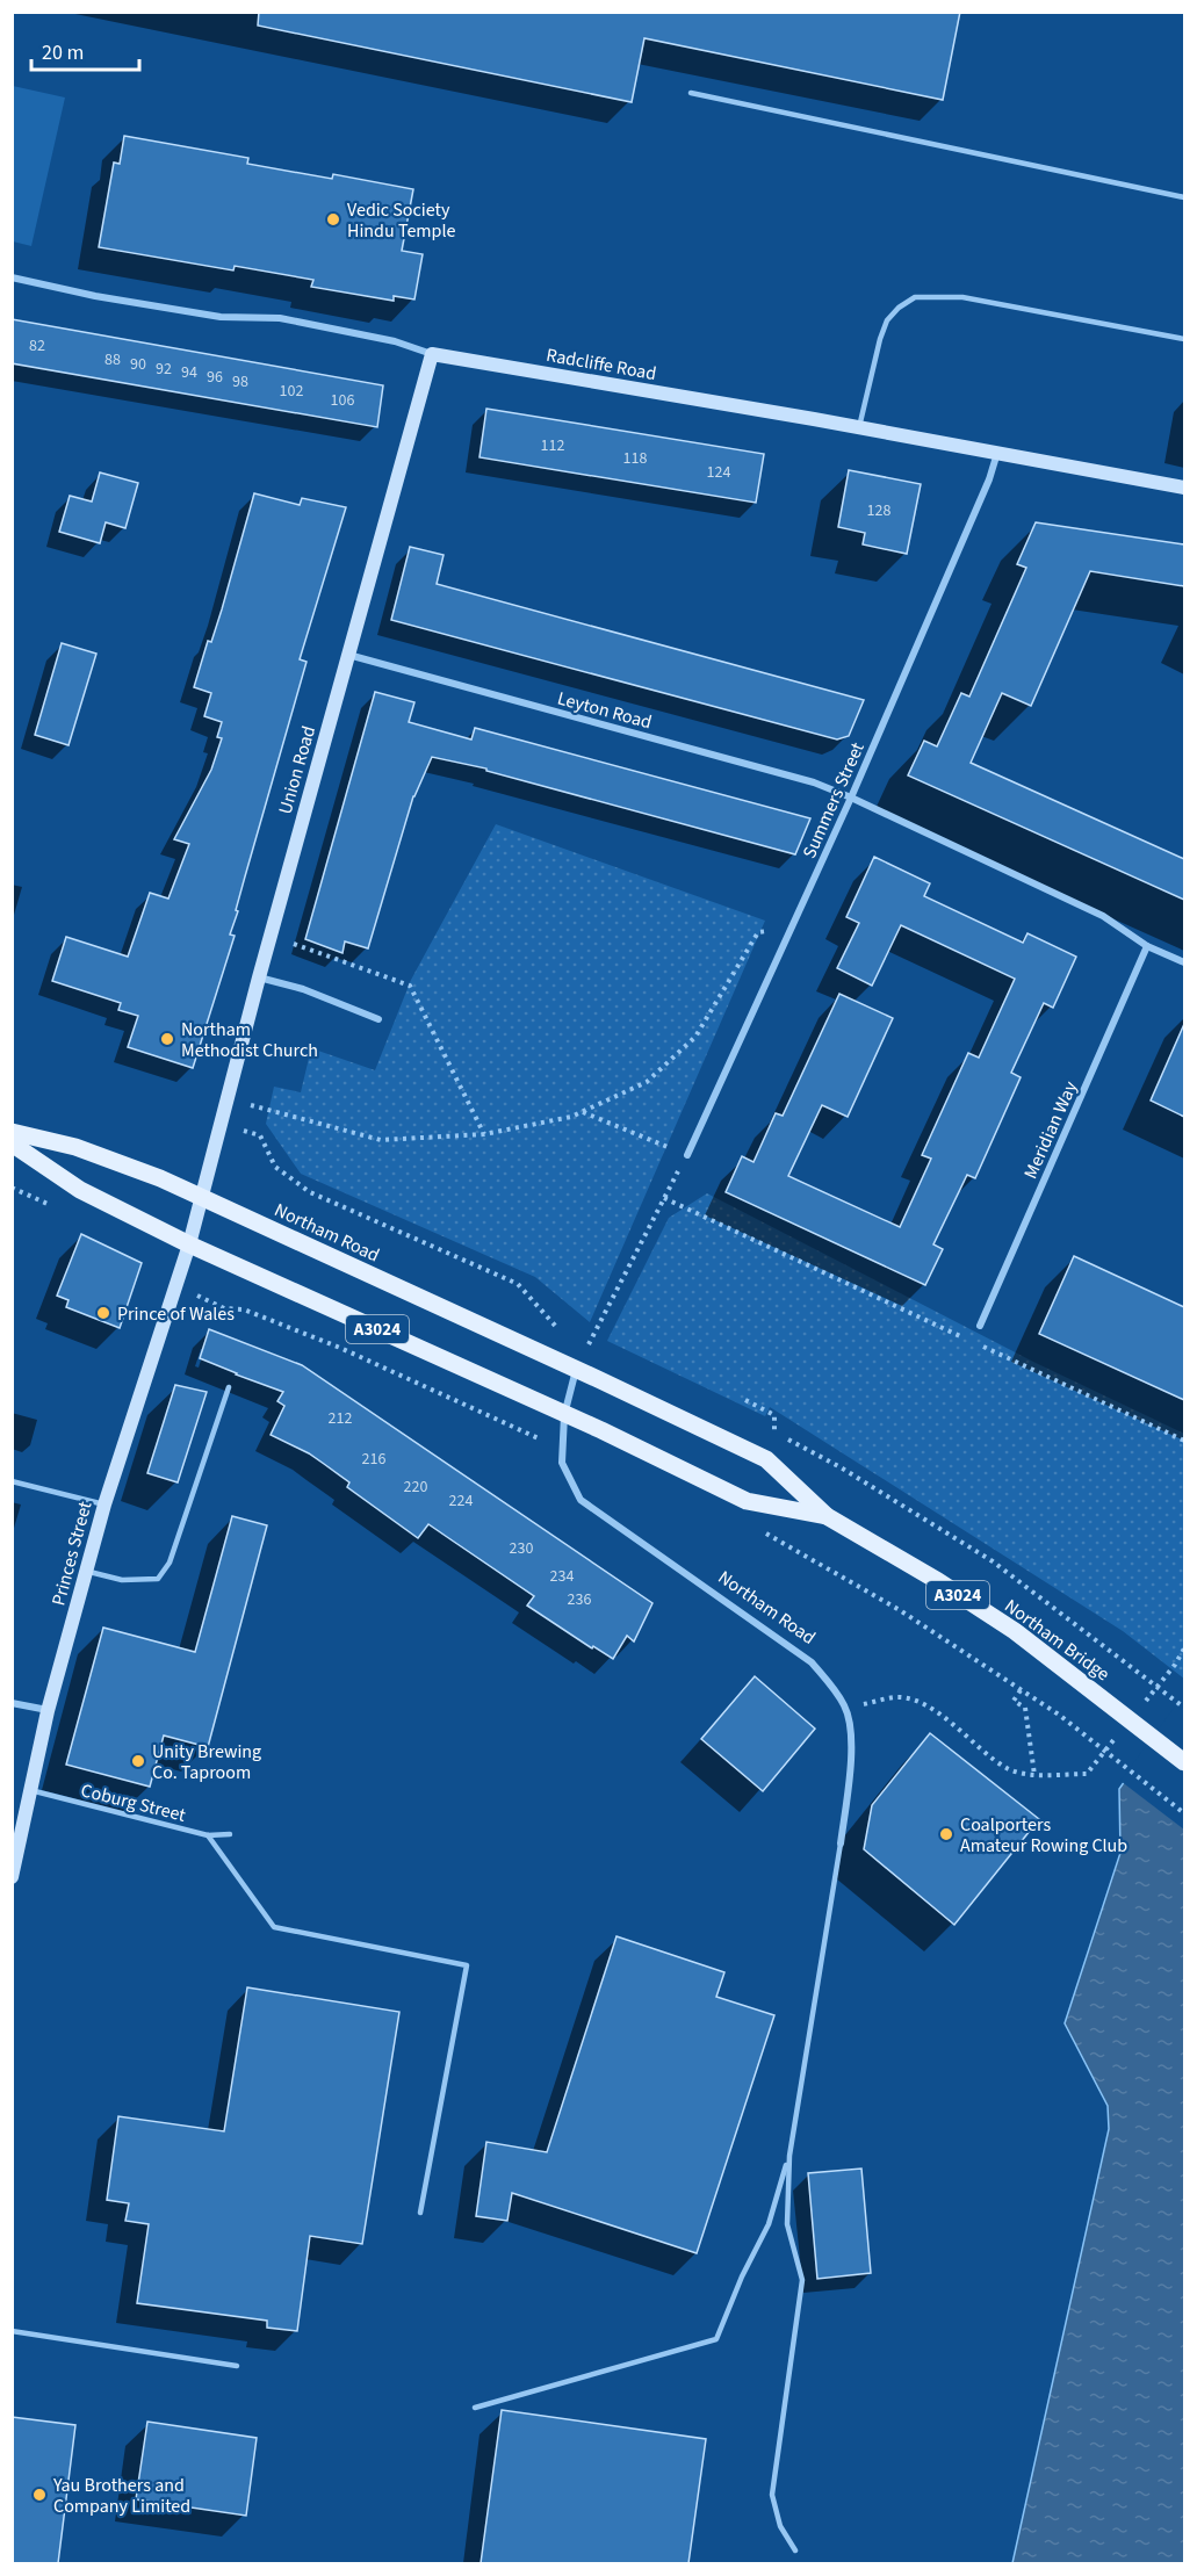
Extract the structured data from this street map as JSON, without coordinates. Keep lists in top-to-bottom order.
{
  "streets": {
    "main road": ["Northam Road", "A3024", "Northam Bridge"],
    "street": [
      "Radcliffe Road",
      "Leyton Road",
      "Union Road",
      "Summers Street",
      "Meridian Way",
      "Princes Street"
    ],
    "lane": ["Coburg Street"]
  },
  "crossings": [
    ["Radcliffe Road", "Union Road"],
    ["Radcliffe Road", "Summers Street"],
    ["Leyton Road", "Union Road"],
    ["Leyton Road", "Summers Street"],
    ["Union Road", "Northam Road"],
    ["Union Road", "Princes Street"],
    ["Northam Road", "A3024"],
    ["Northam Road", "Princes Street"],
    ["Northam Road", "Northam Bridge"],
    ["A3024", "Princes Street"],
    ["A3024", "Northam Bridge"],
    ["Princes Street", "Coburg Street"]
  ],
  "places": [
    "Vedic Society Hindu Temple",
    "Northam Methodist Church",
    "Prince of Wales",
    "Unity Brewing Co. Taproom",
    "Coalporters Amateur Rowing Club",
    "Yau Brothers and Company Limited"
  ],
  "house_numbers": [
    "82",
    "88",
    "90",
    "92",
    "94",
    "96",
    "98",
    "102",
    "106",
    "112",
    "118",
    "124",
    "128",
    "212",
    "216",
    "220",
    "224",
    "230",
    "234",
    "236"
  ],
  "scale_bar": "20 m"
}
